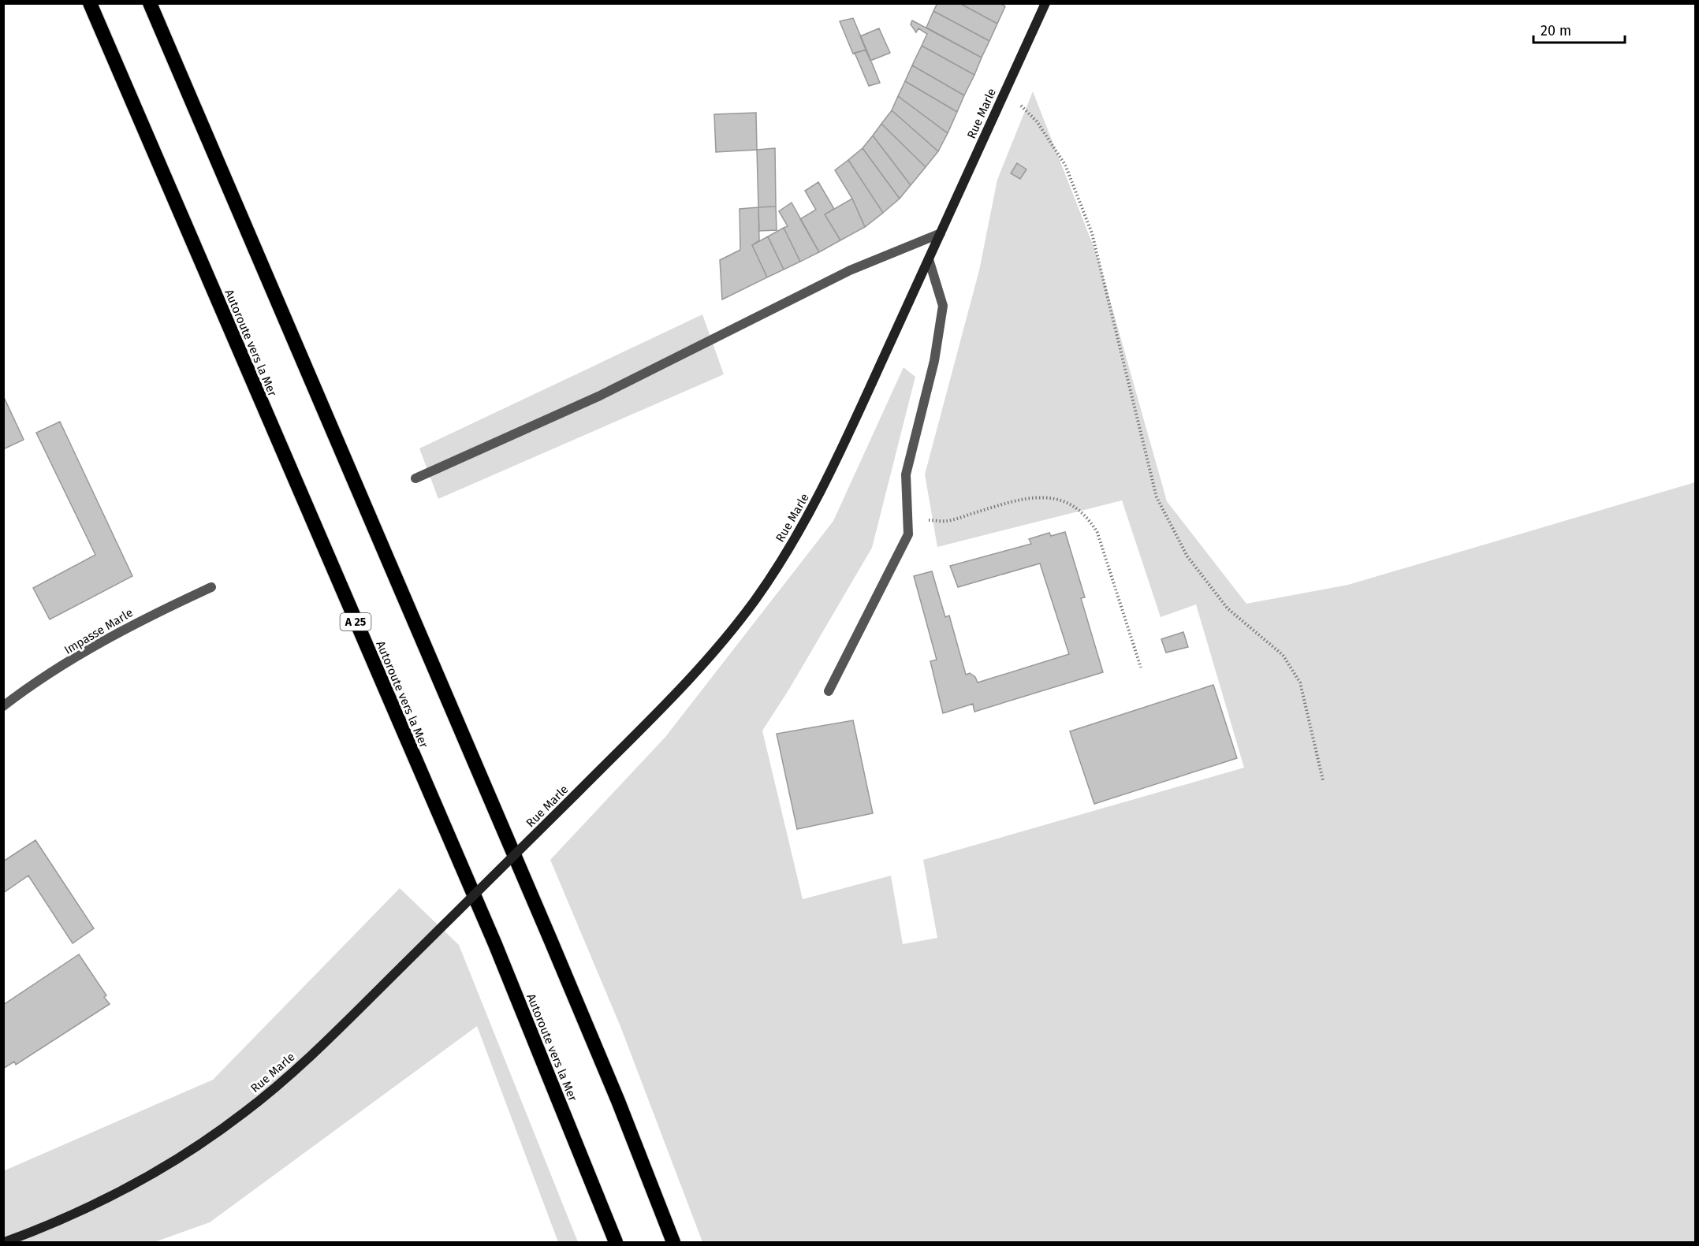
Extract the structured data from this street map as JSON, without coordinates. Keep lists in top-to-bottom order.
{
  "streets": {
    "highway": ["Autoroute vers la Mer", "A 25"],
    "main road": ["Rue Marle"],
    "street": ["Impasse Marle"]
  },
  "scale_bar": "20 m"
}
